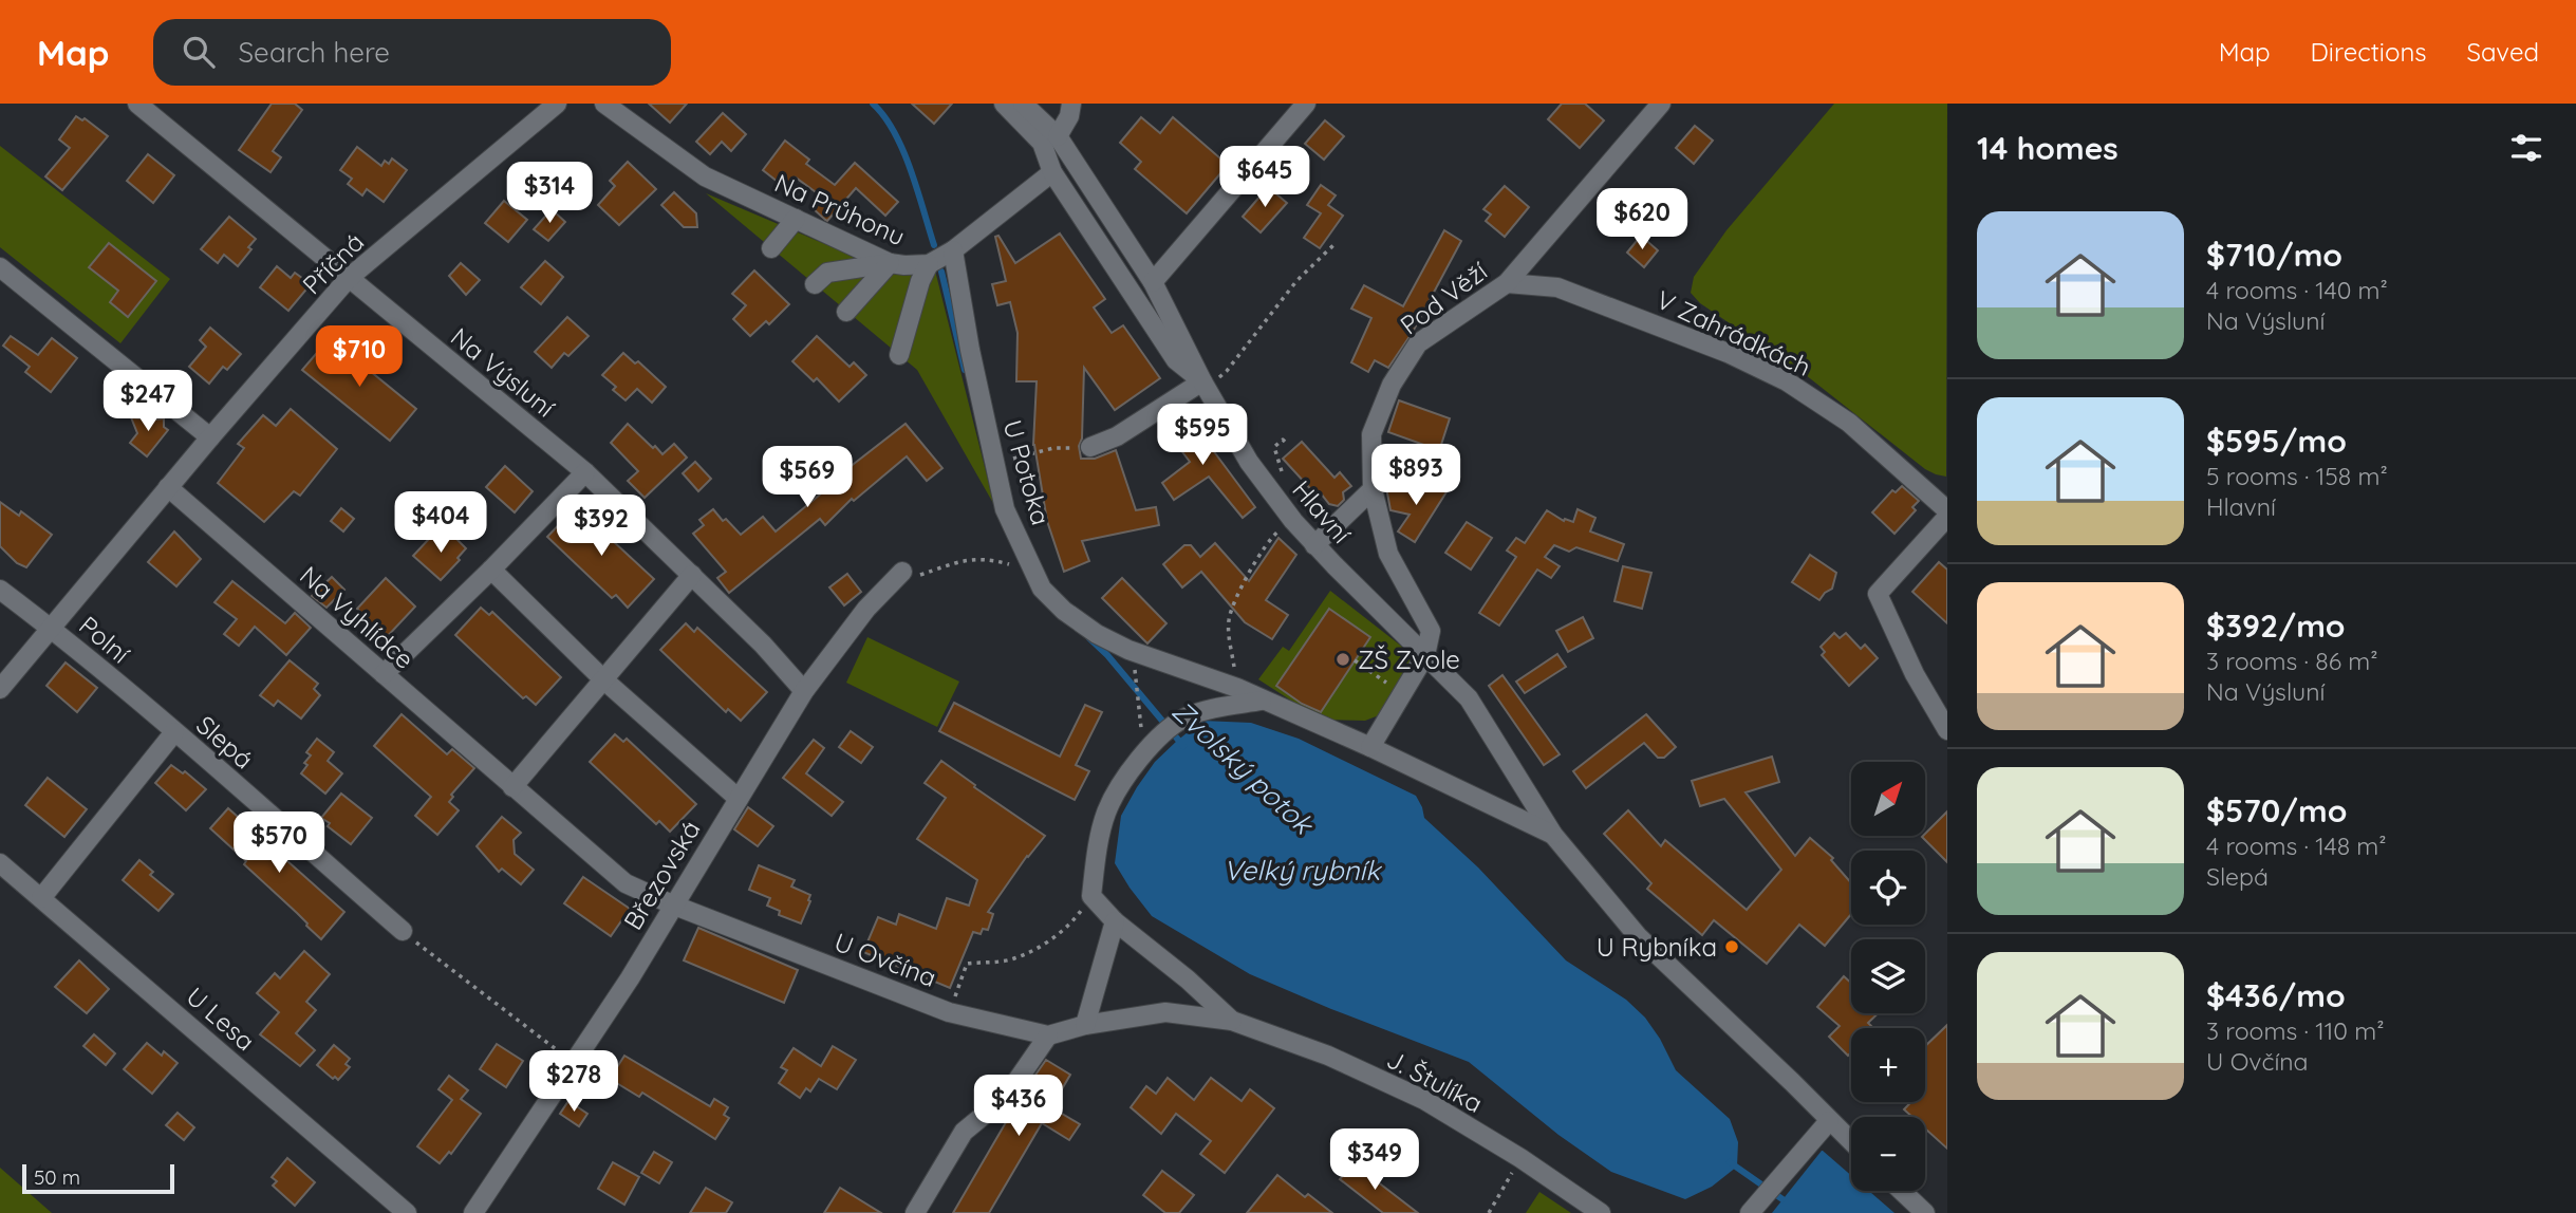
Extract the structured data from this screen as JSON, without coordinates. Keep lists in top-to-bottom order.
{
  "streets": {
    "street": [
      "Na Průhonu",
      "Příčná",
      "Pod Věží",
      "V Zahrádkách",
      "Na Výsluní",
      "U Potoka",
      "Hlavní",
      "Na Vyhlídce",
      "Polní",
      "Slepá",
      "Březovská",
      "U Ovčína",
      "U Lesa",
      "J. Štulíka"
    ]
  },
  "crossings": [
    ["Na Průhonu", "U Potoka"],
    ["Na Průhonu", "Hlavní"],
    ["Příčná", "Na Výsluní"],
    ["Příčná", "Na Vyhlídce"],
    ["Příčná", "Polní"],
    ["Pod Věží", "V Zahrádkách"],
    ["Pod Věží", "Hlavní"],
    ["Na Výsluní", "Březovská"],
    ["Na Vyhlídce", "Březovská"],
    ["Na Vyhlídce", "U Ovčína"],
    ["Polní", "Slepá"],
    ["Slepá", "U Lesa"],
    ["Březovská", "U Ovčína"],
    ["U Ovčína", "J. Štulíka"]
  ],
  "water": ["Zvolský potok", "Velký rybník"],
  "places": ["ZŠ Zvole", "U Rybníka"],
  "scale_bar": "50 m",
  "north": "top right",
  "page": {
    "header": "Map",
    "search": "Search here",
    "nav": ["Map", "Directions", "Saved"],
    "heading": "14 homes",
    "price": [
      "$645",
      "$314",
      "$620",
      "$710",
      "$247",
      "$595",
      "$893",
      "$569",
      "$404",
      "$392",
      "$570",
      "$278",
      "$436",
      "$349"
    ],
    "list": [
      {
        "name": "$710/mo",
        "note": "4 rooms · 140 m² · Na Výsluní"
      },
      {
        "name": "$595/mo",
        "note": "5 rooms · 158 m² · Hlavní"
      },
      {
        "name": "$392/mo",
        "note": "3 rooms · 86 m² · Na Výsluní"
      },
      {
        "name": "$570/mo",
        "note": "4 rooms · 148 m² · Slepá"
      },
      {
        "name": "$436/mo",
        "note": "3 rooms · 110 m² · U Ovčína"
      }
    ],
    "map_buttons": ["+", "−"],
    "scale": "50 m"
  }
}
